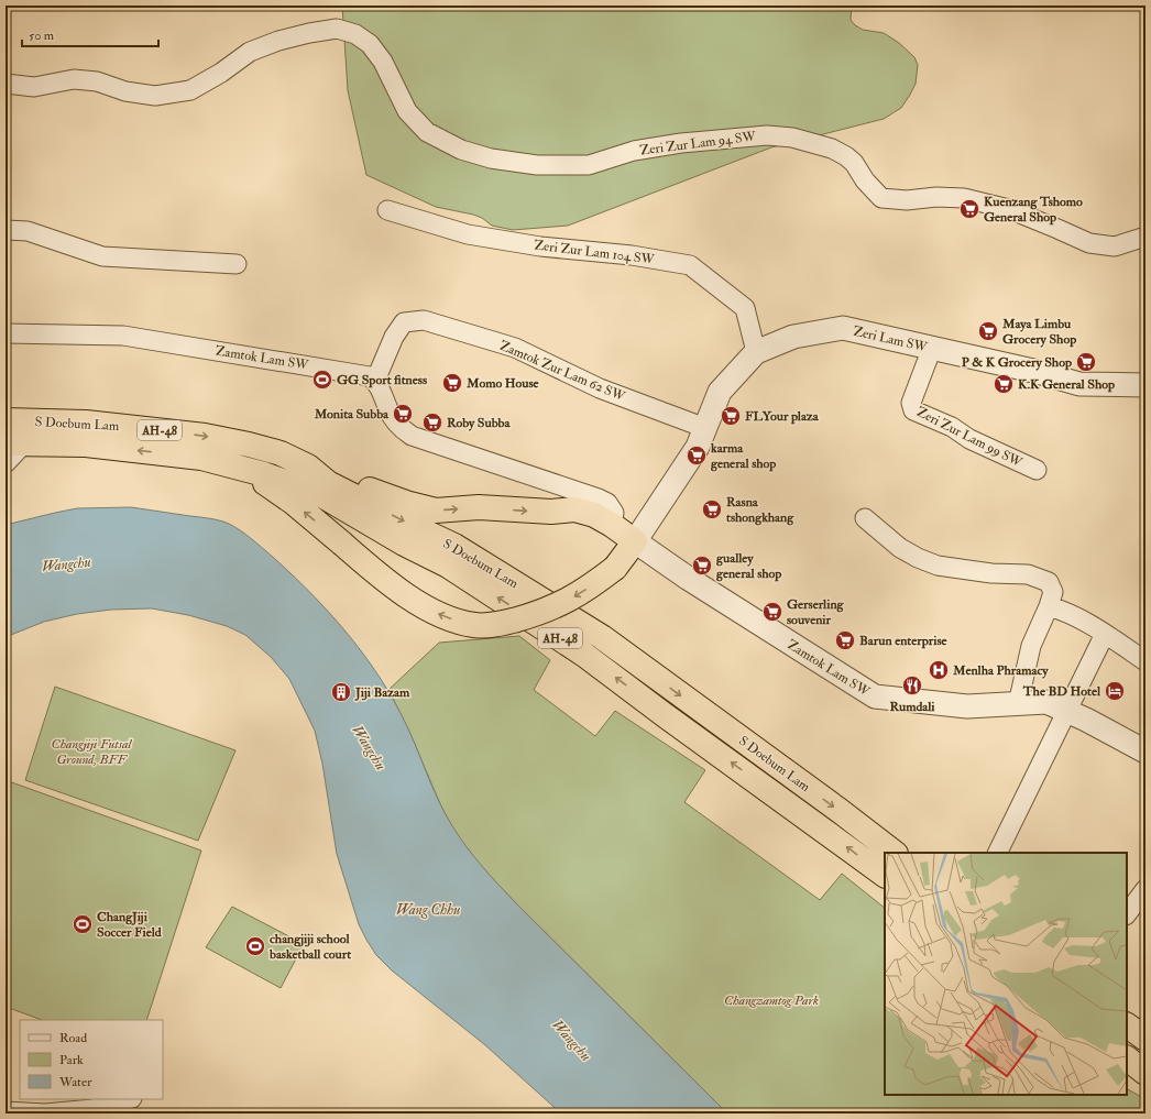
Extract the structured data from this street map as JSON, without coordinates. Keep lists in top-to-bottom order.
{
  "streets": {
    "highway": ["S Doebum Lam", "AH-48"],
    "street": [
      "Zeri Zur Lam 94 SW",
      "Zeri Zur Lam 104 SW",
      "Zeri Lam SW",
      "Zamtok Lam SW",
      "Zamtok Zur Lam 62 SW",
      "Zeri Zur Lam 99 SW"
    ]
  },
  "crossings": [
    ["Zeri Zur Lam 104 SW", "Zeri Lam SW"],
    ["Zeri Lam SW", "Zamtok Lam SW"],
    ["Zeri Lam SW", "Zamtok Zur Lam 62 SW"],
    ["Zeri Lam SW", "Zeri Zur Lam 99 SW"],
    ["Zamtok Lam SW", "Zamtok Zur Lam 62 SW"]
  ],
  "water": ["Wangchu", "Wang Chhu"],
  "parks": ["Changjiji Futsal Ground, BFF", "Changzamtog Park"],
  "places": {
    "supermarket": [
      "Kuenzang Tshomo General Shop",
      "Maya Limbu Grocery Shop",
      "P & K Grocery Shop",
      "Momo House",
      "K.K General Shop",
      "Monita Subba",
      "FLYour plaza",
      "Roby Subba",
      "karma general shop",
      "Rasna tshongkhang",
      "gualley general shop",
      "Gerserling souvenir",
      "Barun enterprise"
    ],
    "sports": ["GG Sport fitness", "ChangJiji Soccer Field", "changjiji school basketball court"],
    "hospital": ["Menlha Phramacy"],
    "restaurant": ["Rumdali"],
    "hotel": ["The BD Hotel"],
    "building": ["Jiji Bazam"]
  },
  "legend": ["Road", "Park", "Water"],
  "scale_bar": "50 m"
}
